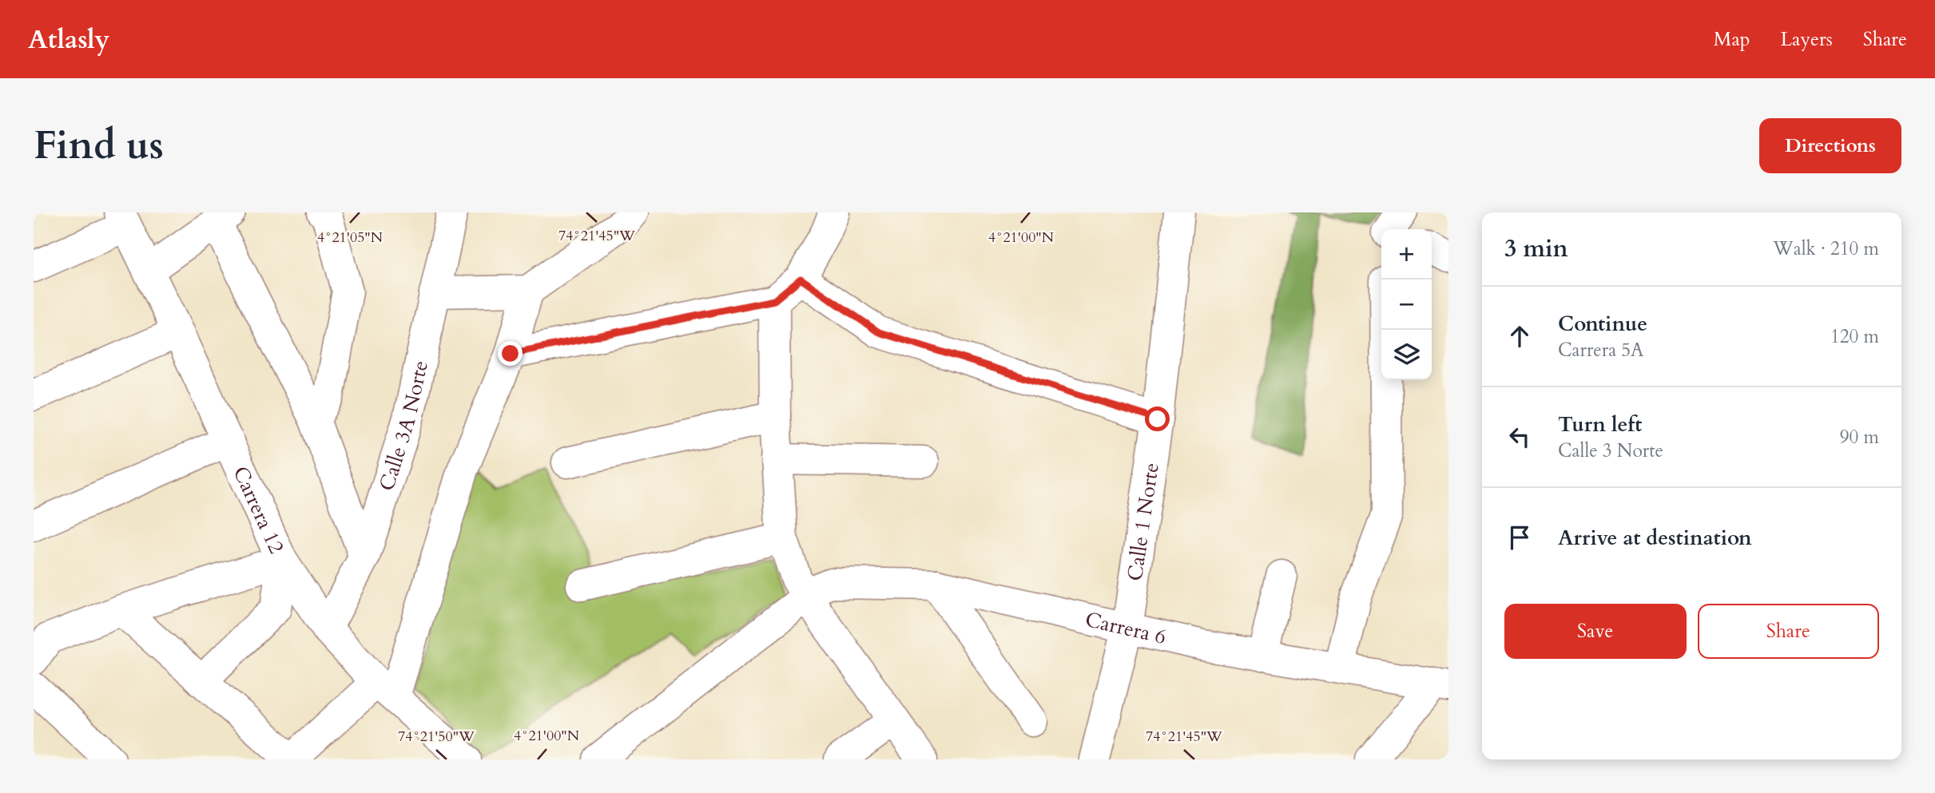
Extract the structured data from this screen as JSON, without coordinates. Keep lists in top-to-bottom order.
{
  "streets": {
    "street": [
      "Calle 3A Norte",
      "Carrera 12",
      "Calle 1 Norte",
      "Carrera 6"
    ]
  },
  "crossings": [
    ["Calle 3A Norte", "Carrera 12"],
    ["Calle 1 Norte", "Carrera 6"]
  ],
  "page": {
    "header": "Atlasly",
    "nav": ["Map", "Layers", "Share"],
    "buttons": [
      "Directions",
      ["Save", "Share"]
    ],
    "title": "Find us",
    "heading": ["3 min", "Walk · 210 m"],
    "map_buttons": ["+", "−"],
    "list": [
      ["Continue", "Carrera 5A", "120 m"],
      ["Turn left", "Calle 3 Norte", "90 m"],
      "Arrive at destination"
    ]
  },
  "coordinates": [
    "74°21'45\"W",
    "4°21'05\"N",
    "4°21'00\"N",
    "74°21'50\"W"
  ]
}
